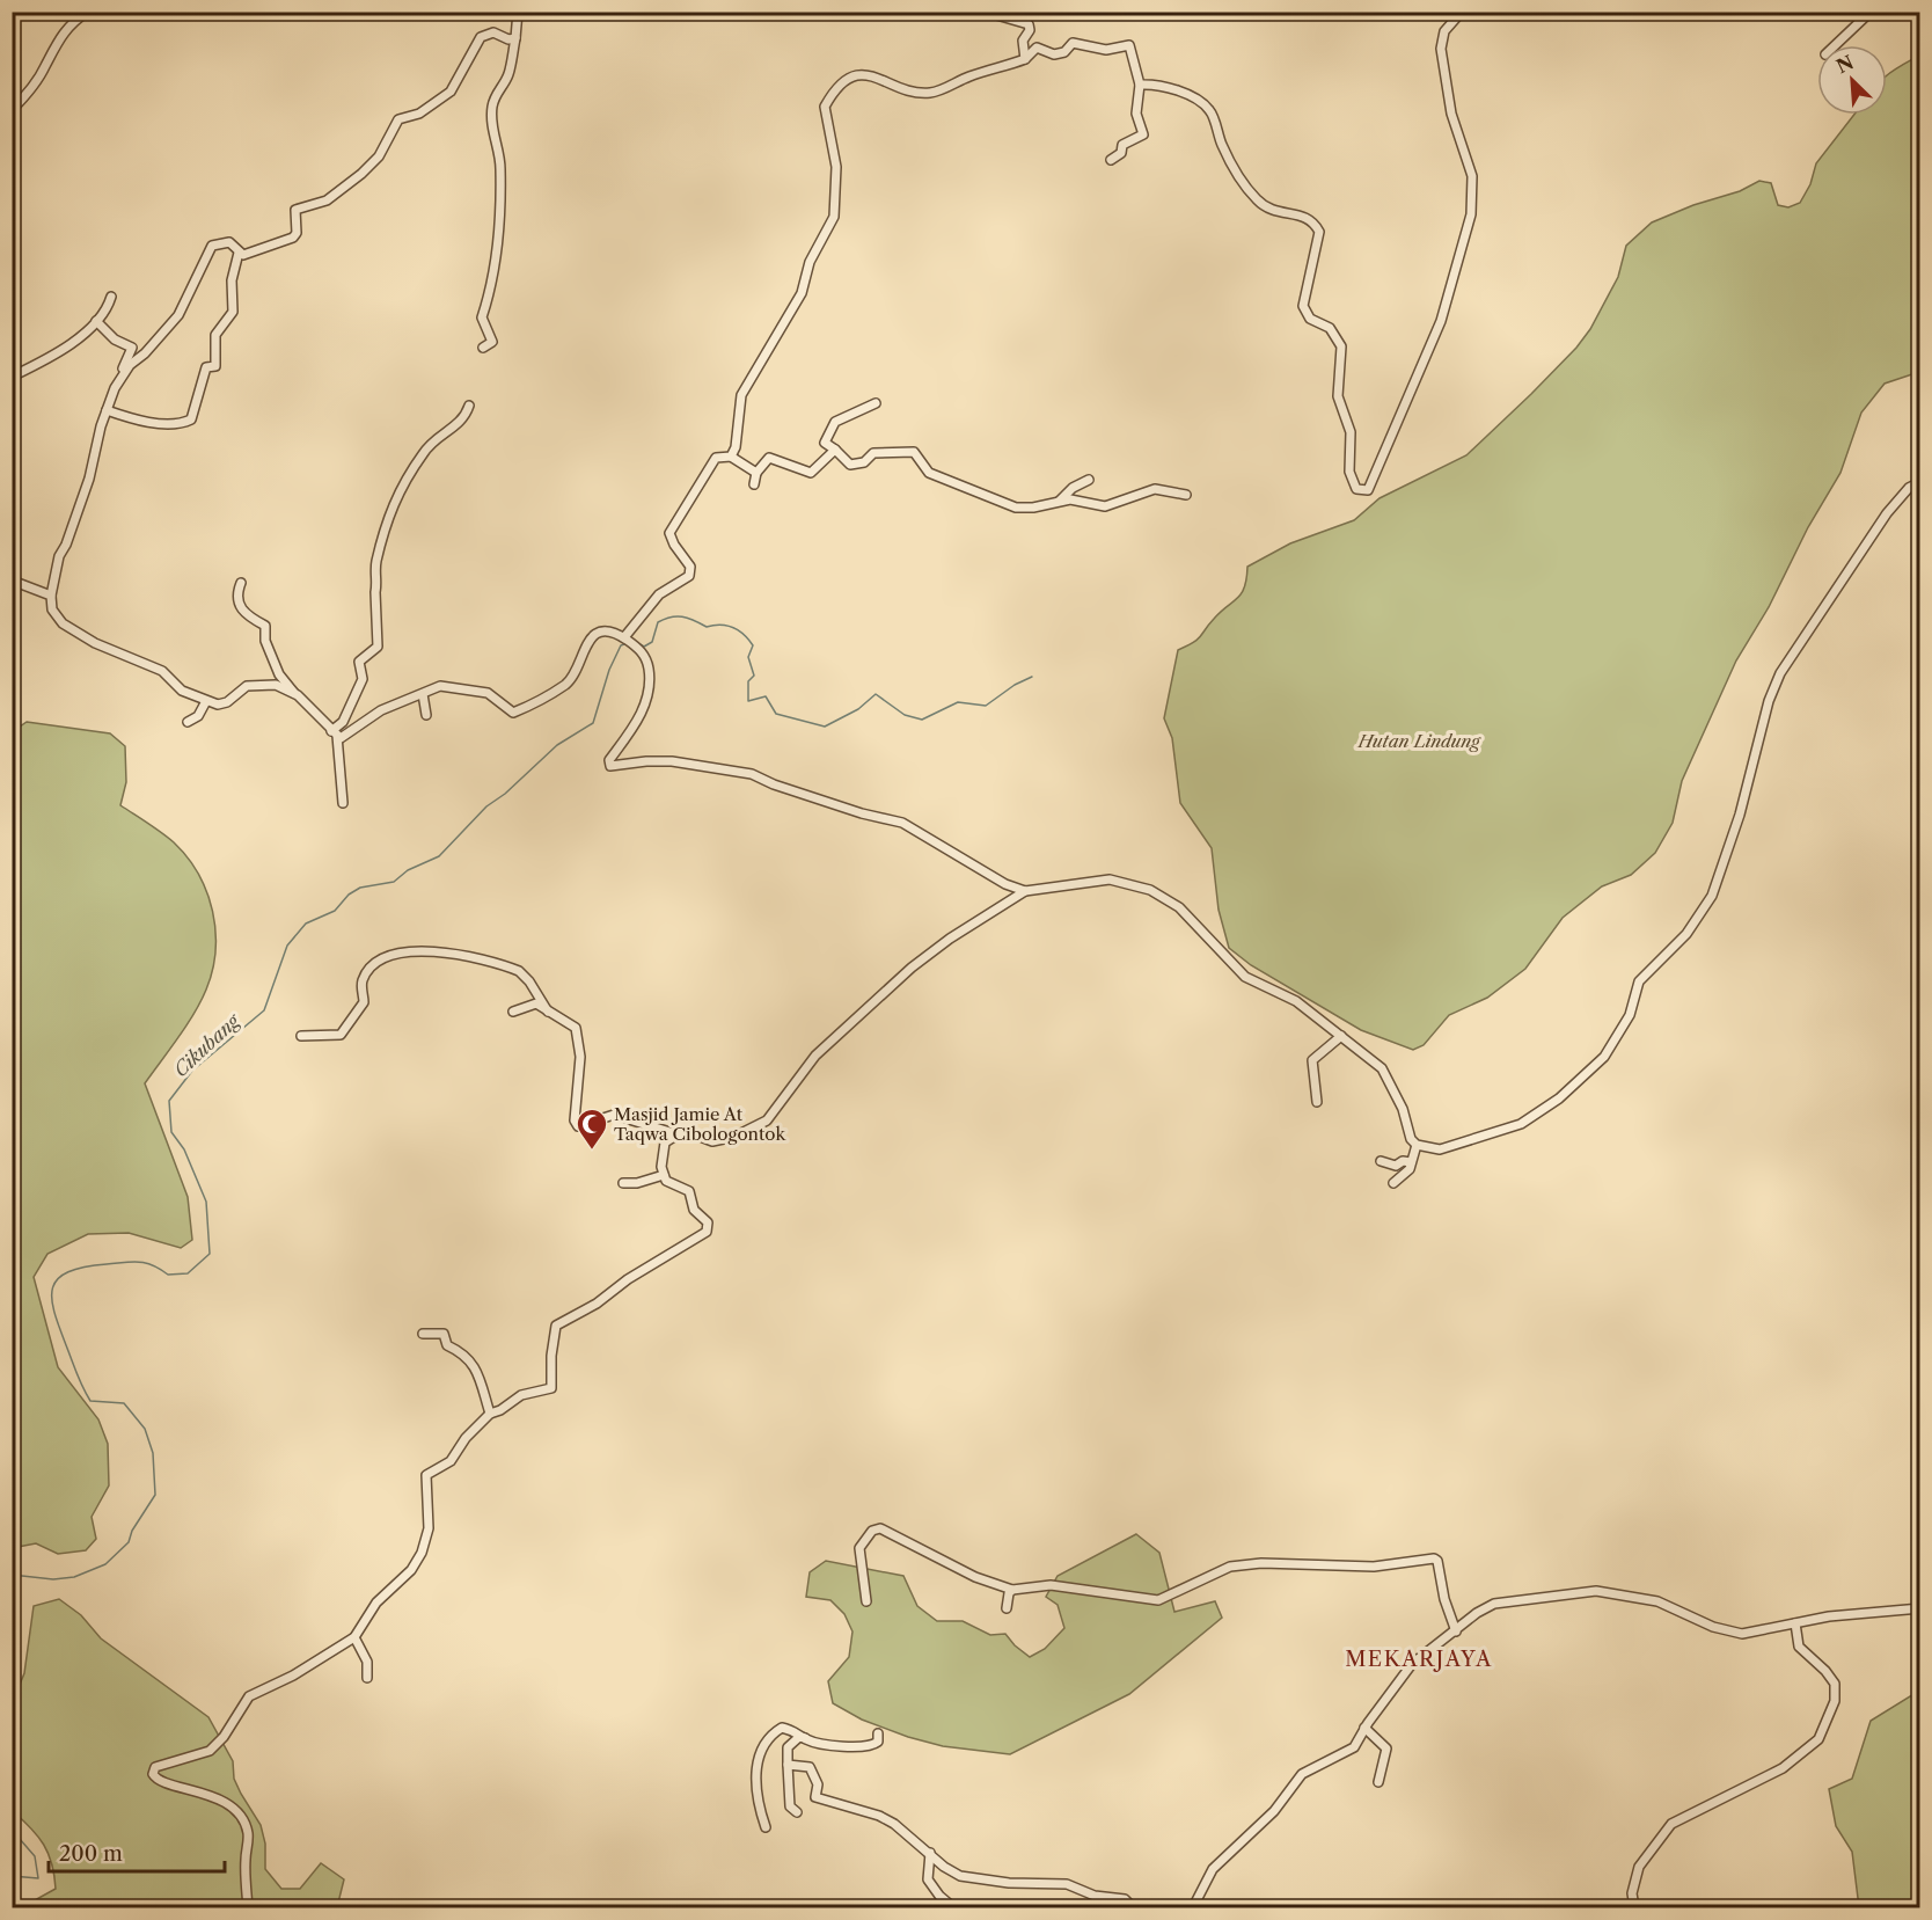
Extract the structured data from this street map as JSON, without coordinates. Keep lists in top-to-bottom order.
{
  "districts": ["MEKARJAYA"],
  "water": ["Cikubang"],
  "parks": ["Hutan Lindung"],
  "places": {
    "mosque": ["Masjid Jamie At Taqwa Cibologontok"]
  },
  "scale_bar": "200 m",
  "north": "top left"
}
